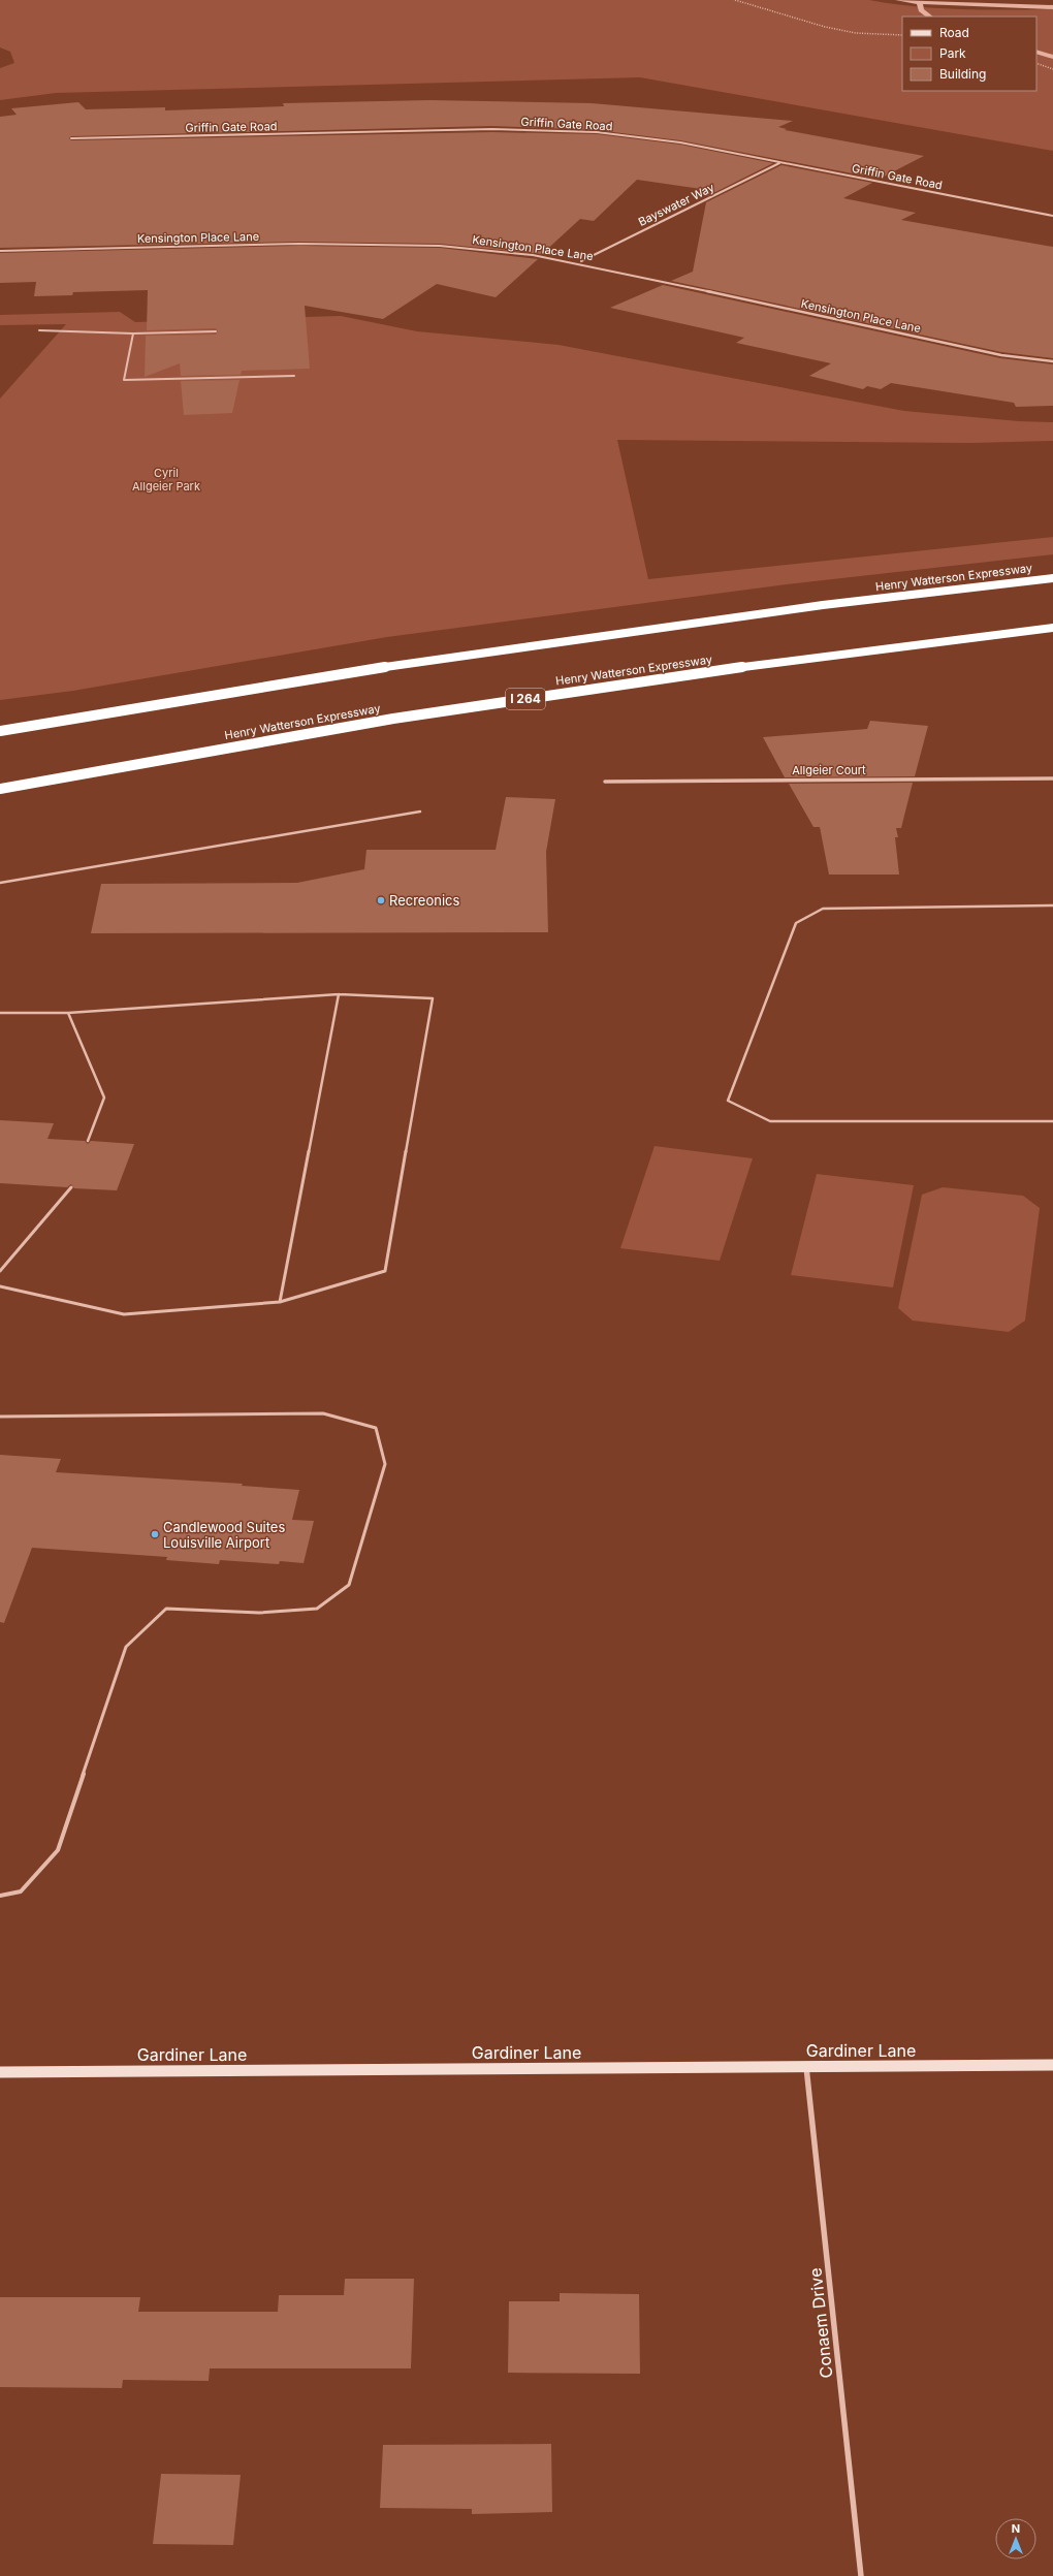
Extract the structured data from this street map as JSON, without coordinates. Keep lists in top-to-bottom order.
{
  "streets": {
    "highway": ["Henry Watterson Expressway", "I 264"],
    "street": [
      "Griffin Gate Road",
      "Bayswater Way",
      "Kensington Place Lane",
      "Allgeier Court",
      "Gardiner Lane",
      "Conaem Drive"
    ]
  },
  "crossings": [
    ["Griffin Gate Road", "Bayswater Way"],
    ["Bayswater Way", "Kensington Place Lane"],
    ["Gardiner Lane", "Conaem Drive"]
  ],
  "parks": ["Cyril Allgeier Park"],
  "places": ["Recreonics", "Candlewood Suites Louisville Airport"],
  "legend": ["Road", "Park", "Building"],
  "north": "top"
}
